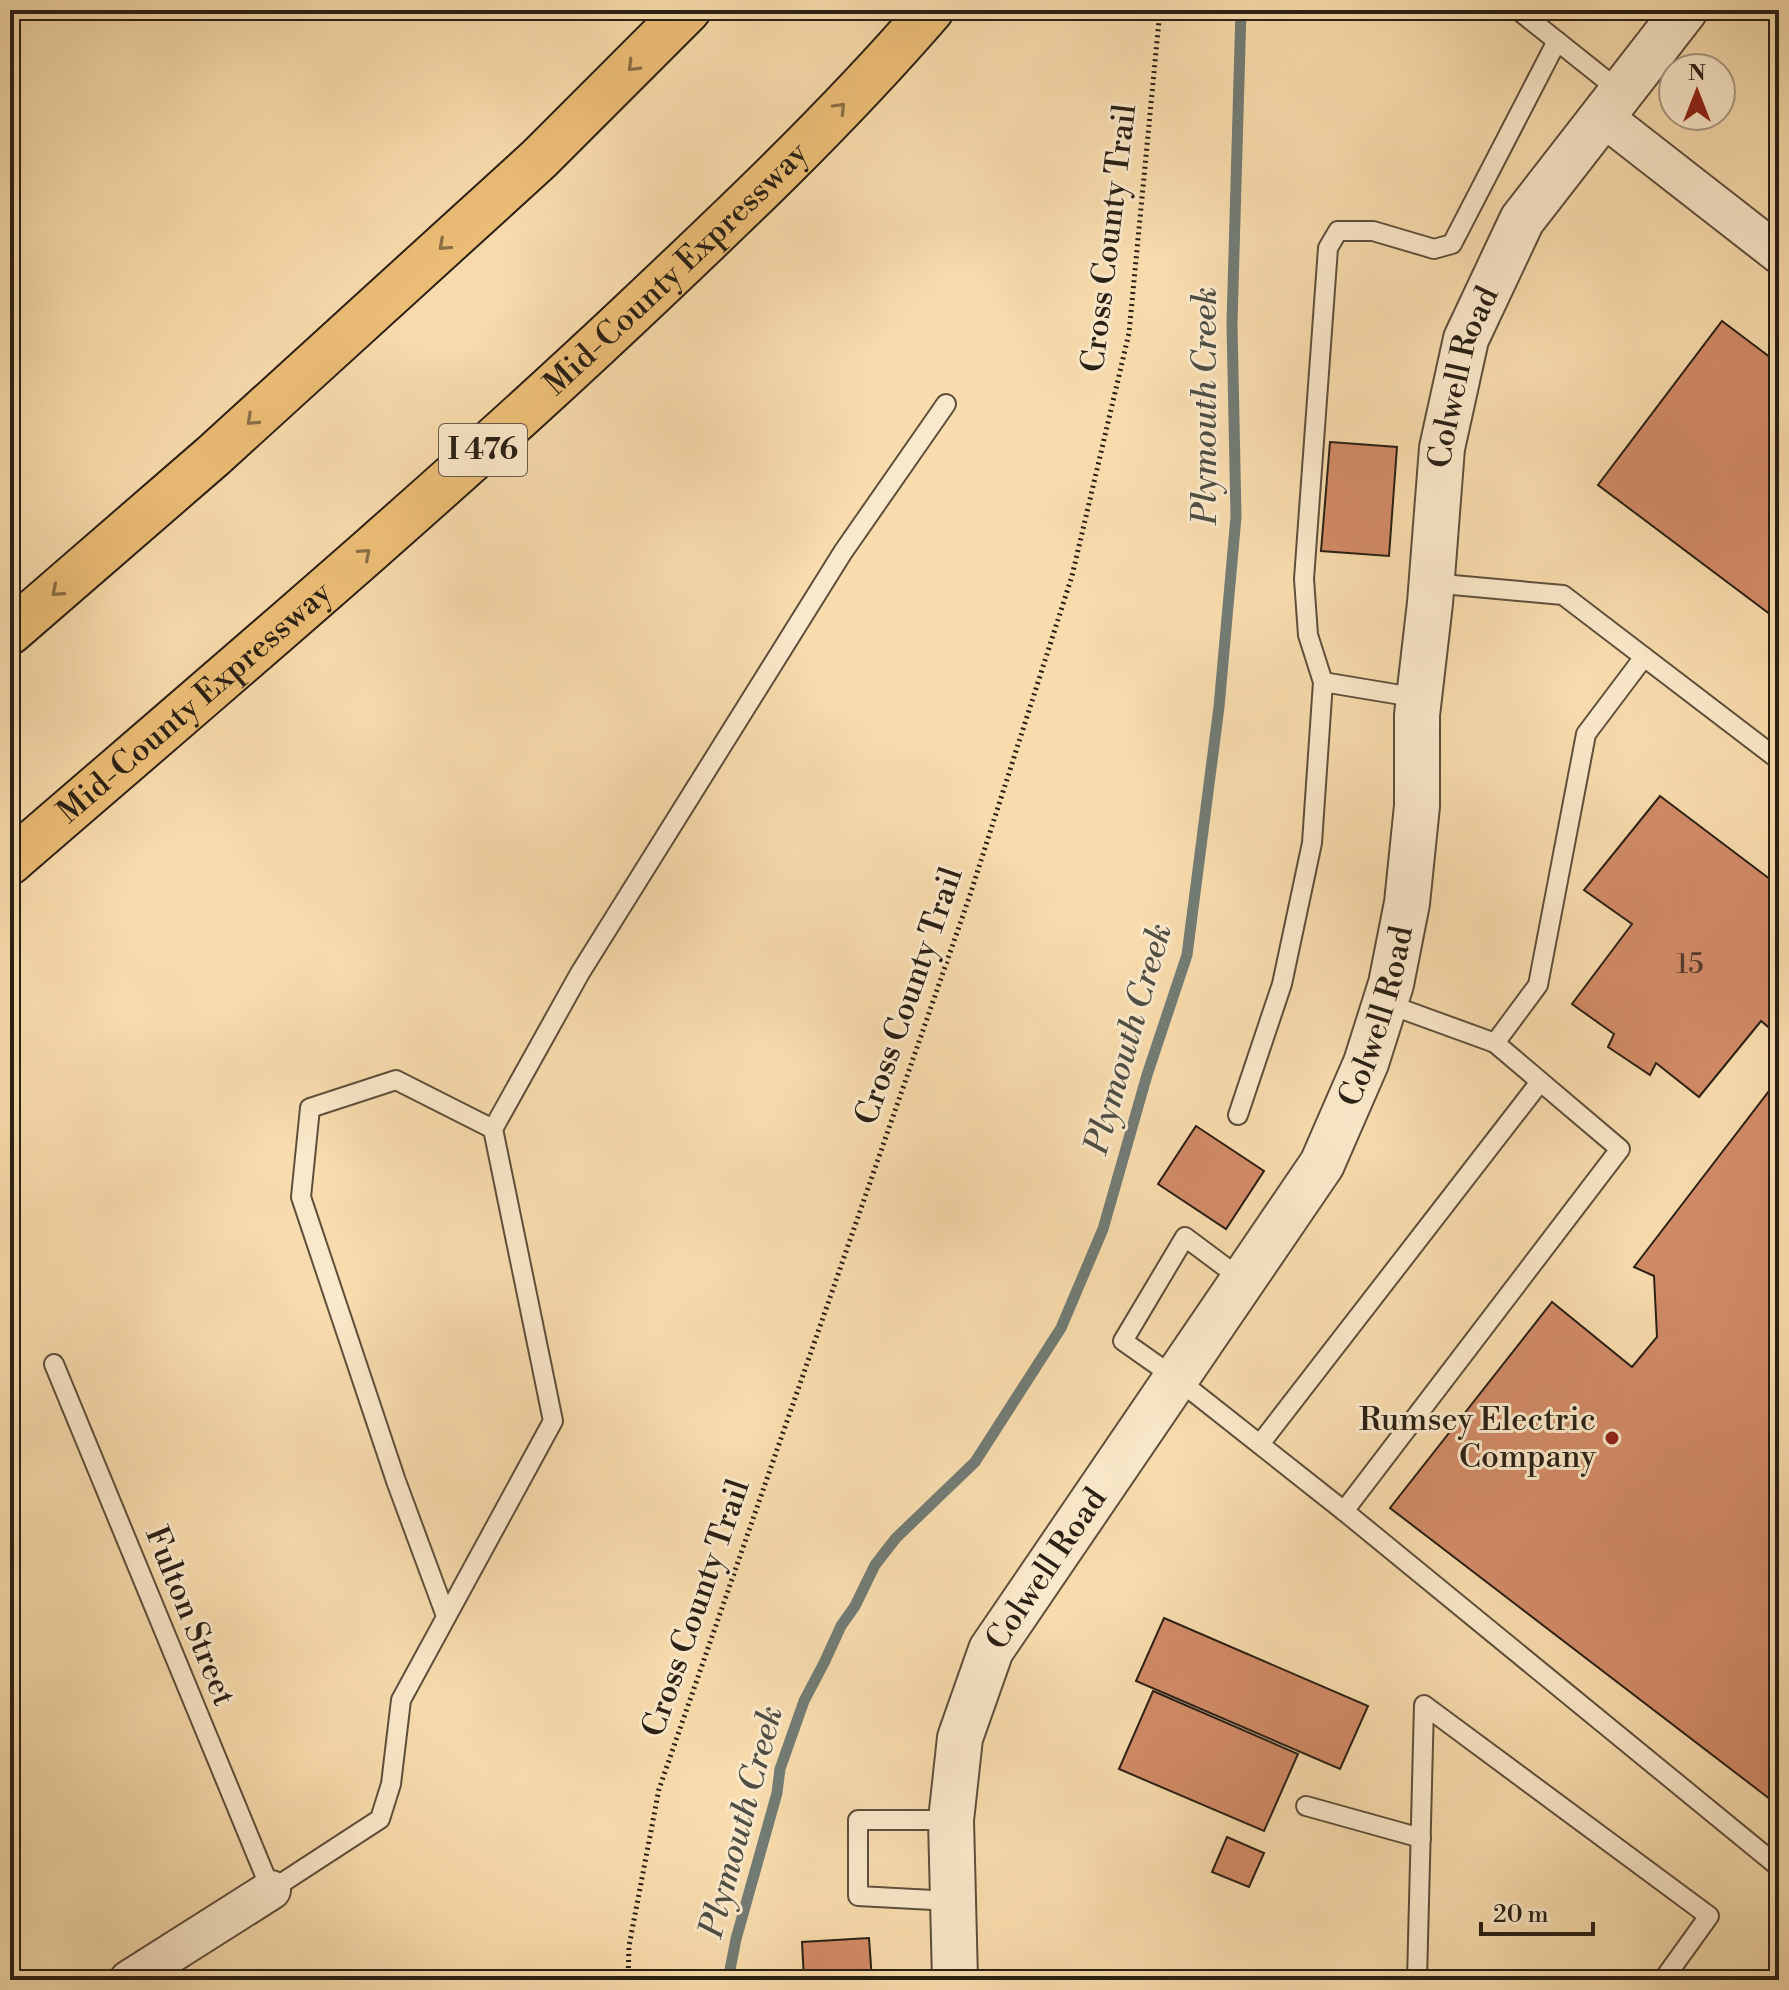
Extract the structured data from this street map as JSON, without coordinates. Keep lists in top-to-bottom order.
{
  "streets": {
    "highway": ["Mid-County Expressway", "I 476"],
    "street": ["Colwell Road"],
    "lane": ["Fulton Street"],
    "path": ["Cross County Trail"]
  },
  "water": ["Plymouth Creek"],
  "places": ["Rumsey Electric Company"],
  "house_numbers": ["15"],
  "scale_bar": "20 m",
  "north": "top"
}
